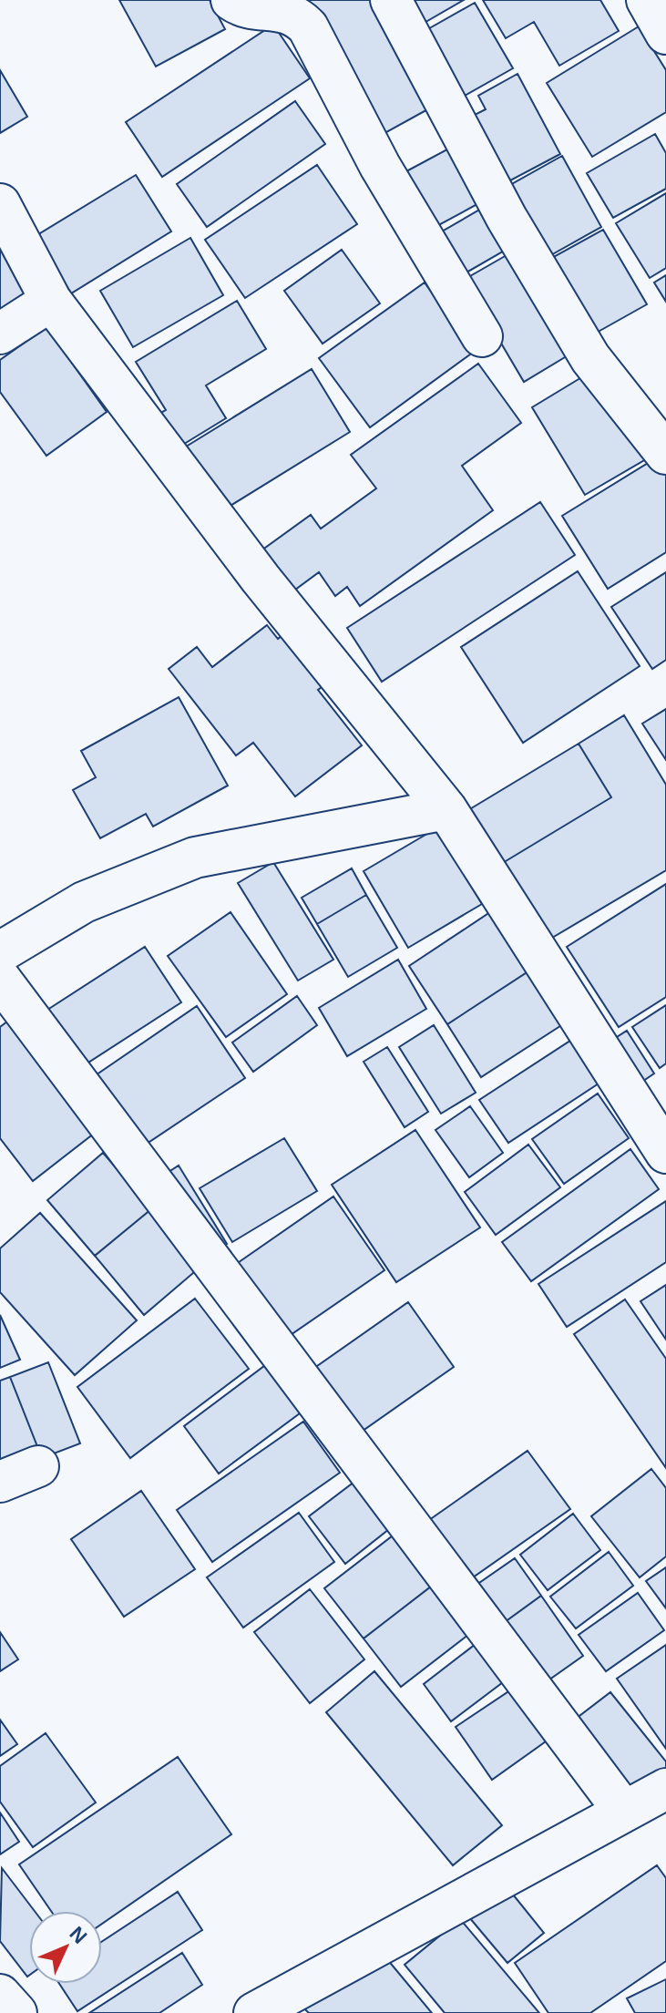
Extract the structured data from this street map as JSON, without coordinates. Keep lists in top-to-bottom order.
{
  "north": "top right"
}
